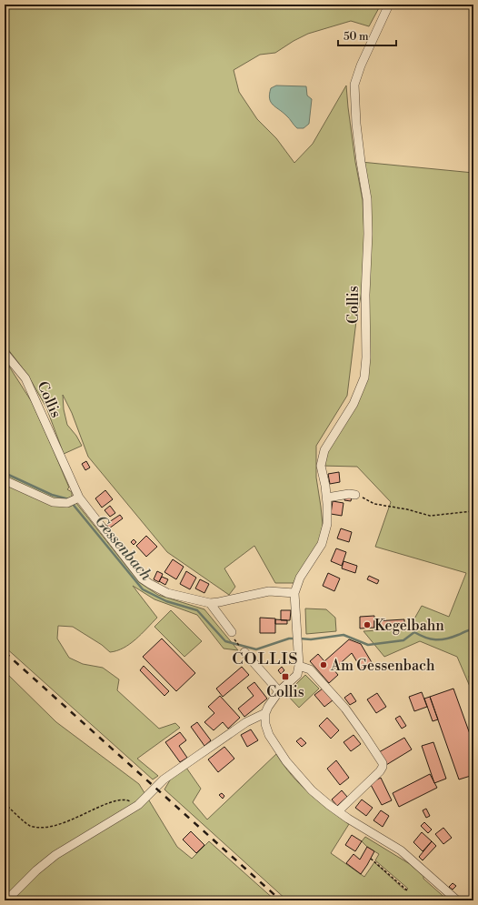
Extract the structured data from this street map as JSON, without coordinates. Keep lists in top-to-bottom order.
{
  "streets": {
    "street": ["Collis"]
  },
  "districts": ["COLLIS"],
  "water": ["Gessenbach"],
  "places": {
    "other": ["Kegelbahn", "Am Gessenbach"],
    "transit": ["Collis"]
  },
  "scale_bar": "50 m"
}
